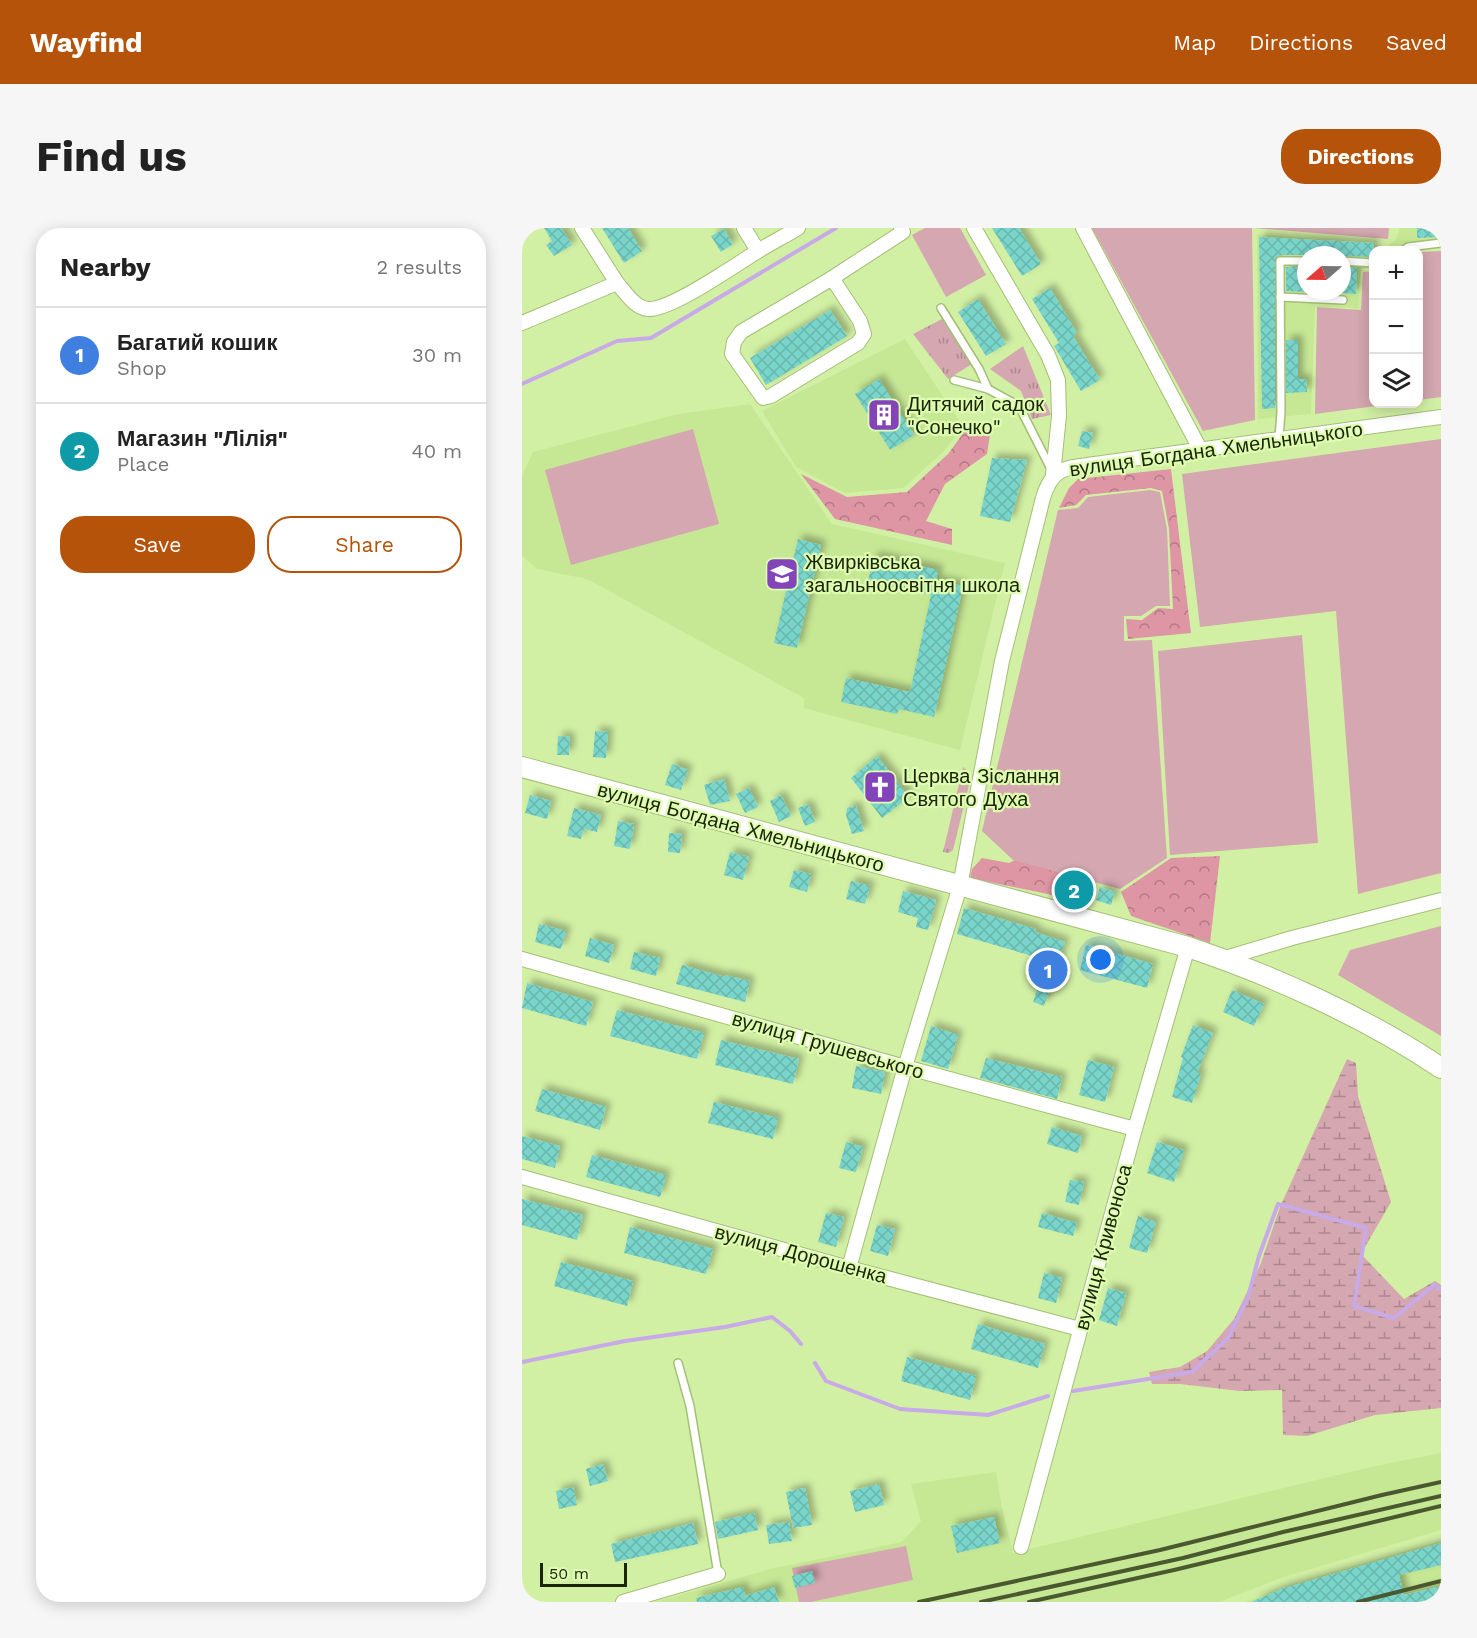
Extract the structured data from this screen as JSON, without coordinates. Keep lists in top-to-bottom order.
{
  "streets": {
    "street": [
      "вулиця Богдана Хмельницького",
      "вулиця Грушевського",
      "вулиця Кривоноса",
      "вулиця Дорошенка"
    ]
  },
  "crossings": [
    ["вулиця Богдана Хмельницького", "вулиця Кривоноса"],
    ["вулиця Грушевського", "вулиця Кривоноса"],
    ["вулиця Кривоноса", "вулиця Дорошенка"]
  ],
  "places": {
    "building": ["Дитячий садок \"Сонечко\""],
    "school or university": ["Жвирківська загальноосвітня школа"],
    "church": ["Церква Зіслання Святого Духа"]
  },
  "scale_bar": "50 m",
  "north": "left",
  "page": {
    "header": "Wayfind",
    "nav": ["Map", "Directions", "Saved"],
    "buttons": [
      "Directions",
      ["Save", "Share"]
    ],
    "title": "Find us",
    "heading": ["Nearby", "2 results"],
    "map_buttons": ["+", "−"],
    "list": [
      {
        "mark": "1",
        "name": "Багатий кошик",
        "note": "Shop",
        "value": "30 m"
      },
      {
        "mark": "2",
        "name": "Магазин \"Лілія\"",
        "note": "Place",
        "value": "40 m"
      }
    ],
    "pins": ["2", "1"],
    "scale": "50 m"
  }
}
